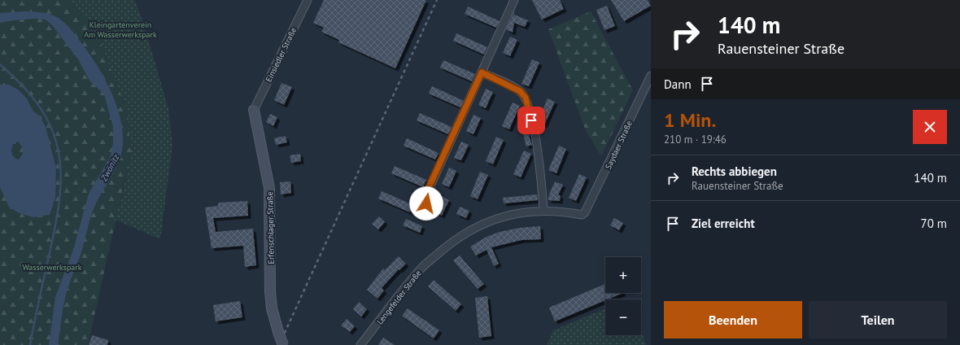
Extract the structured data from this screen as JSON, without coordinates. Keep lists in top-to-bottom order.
{
  "streets": {
    "main road": ["Erfenschlager Straße"],
    "street": ["Einsiedler Straße", "Saydaer Straße", "Lengefelder Straße"]
  },
  "crossings": [
    ["Einsiedler Straße", "Erfenschlager Straße"],
    ["Saydaer Straße", "Lengefelder Straße"]
  ],
  "water": ["Zwönitz"],
  "parks": ["Kleingartenverein Am Wasserwerkspark", "Wasserwerkspark"],
  "page": {
    "turn": ["140 m", "Rauensteiner Straße"],
    "then": "Dann",
    "heading": ["1 Min.", "210 m · 19:46"],
    "list": [
      {
        "name": "Rechts abbiegen",
        "note": "Rauensteiner Straße",
        "value": "140 m"
      },
      {
        "name": "Ziel erreicht",
        "value": "70 m"
      }
    ],
    "map_buttons": ["+", "−"],
    "buttons": ["Beenden", "Teilen"]
  }
}
